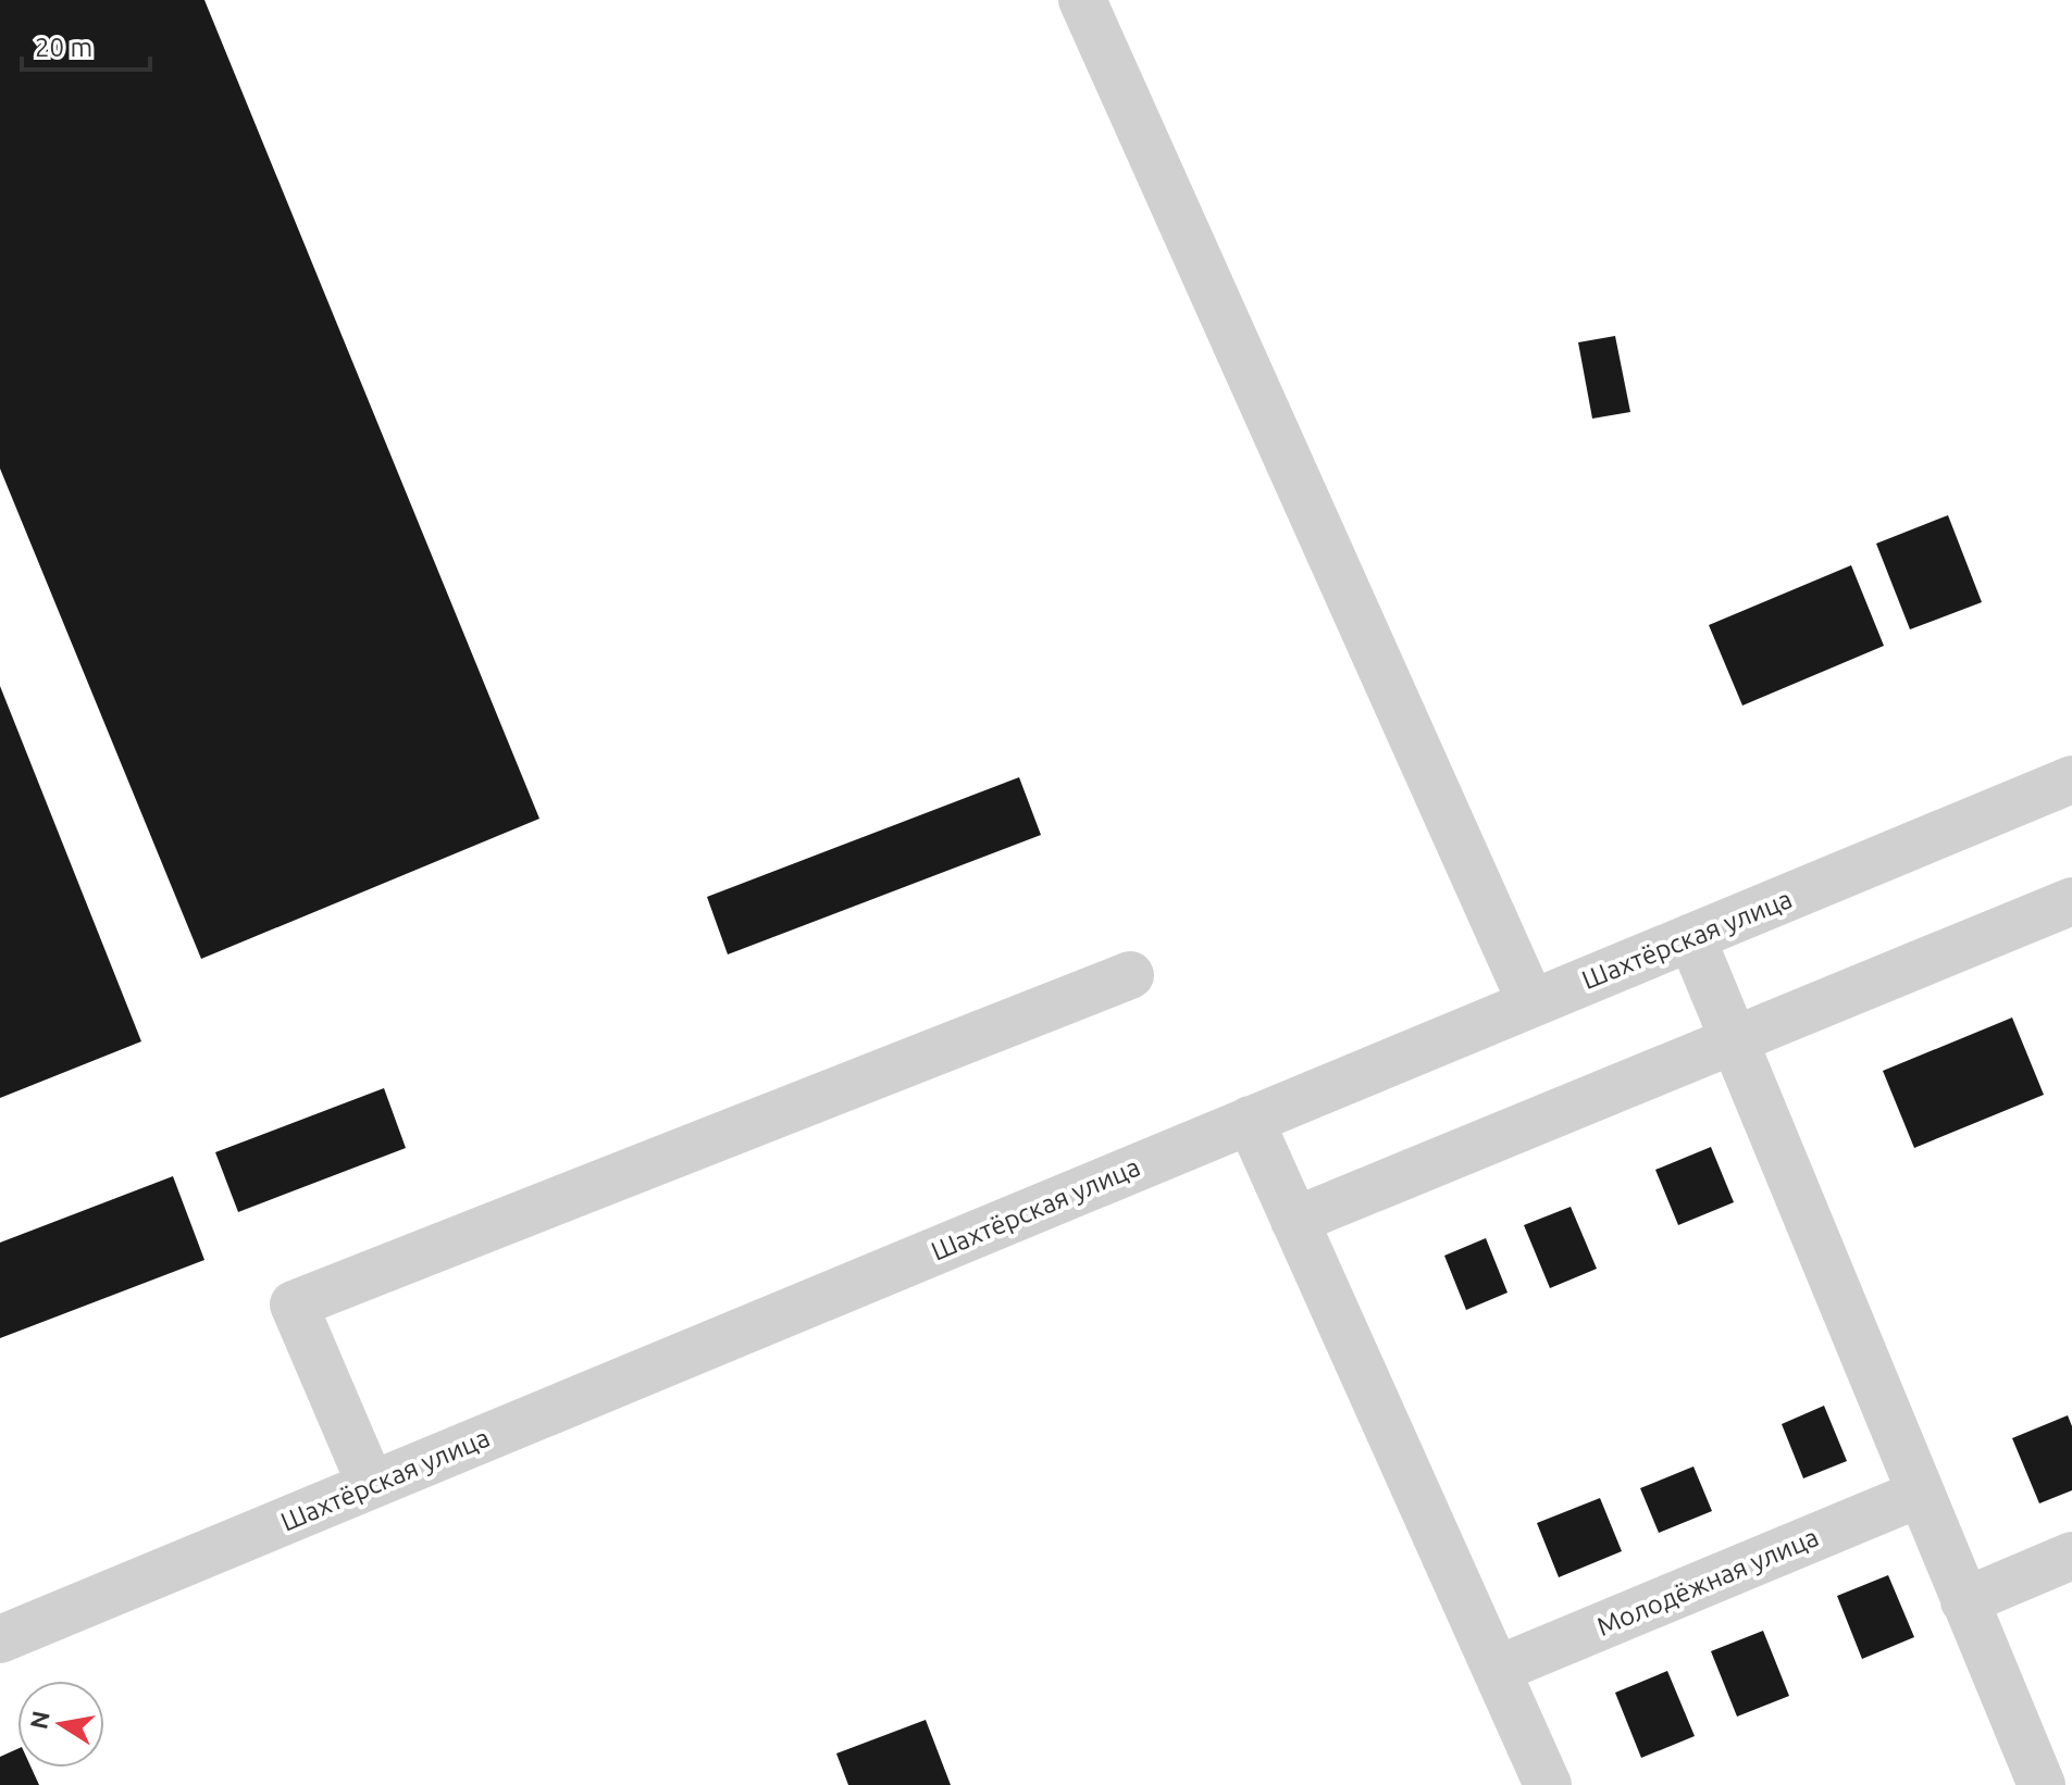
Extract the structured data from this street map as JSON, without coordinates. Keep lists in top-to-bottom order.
{
  "streets": {
    "street": ["Шахтёрская улица", "Молодёжная улица"]
  },
  "scale_bar": "20 m",
  "north": "left"
}
